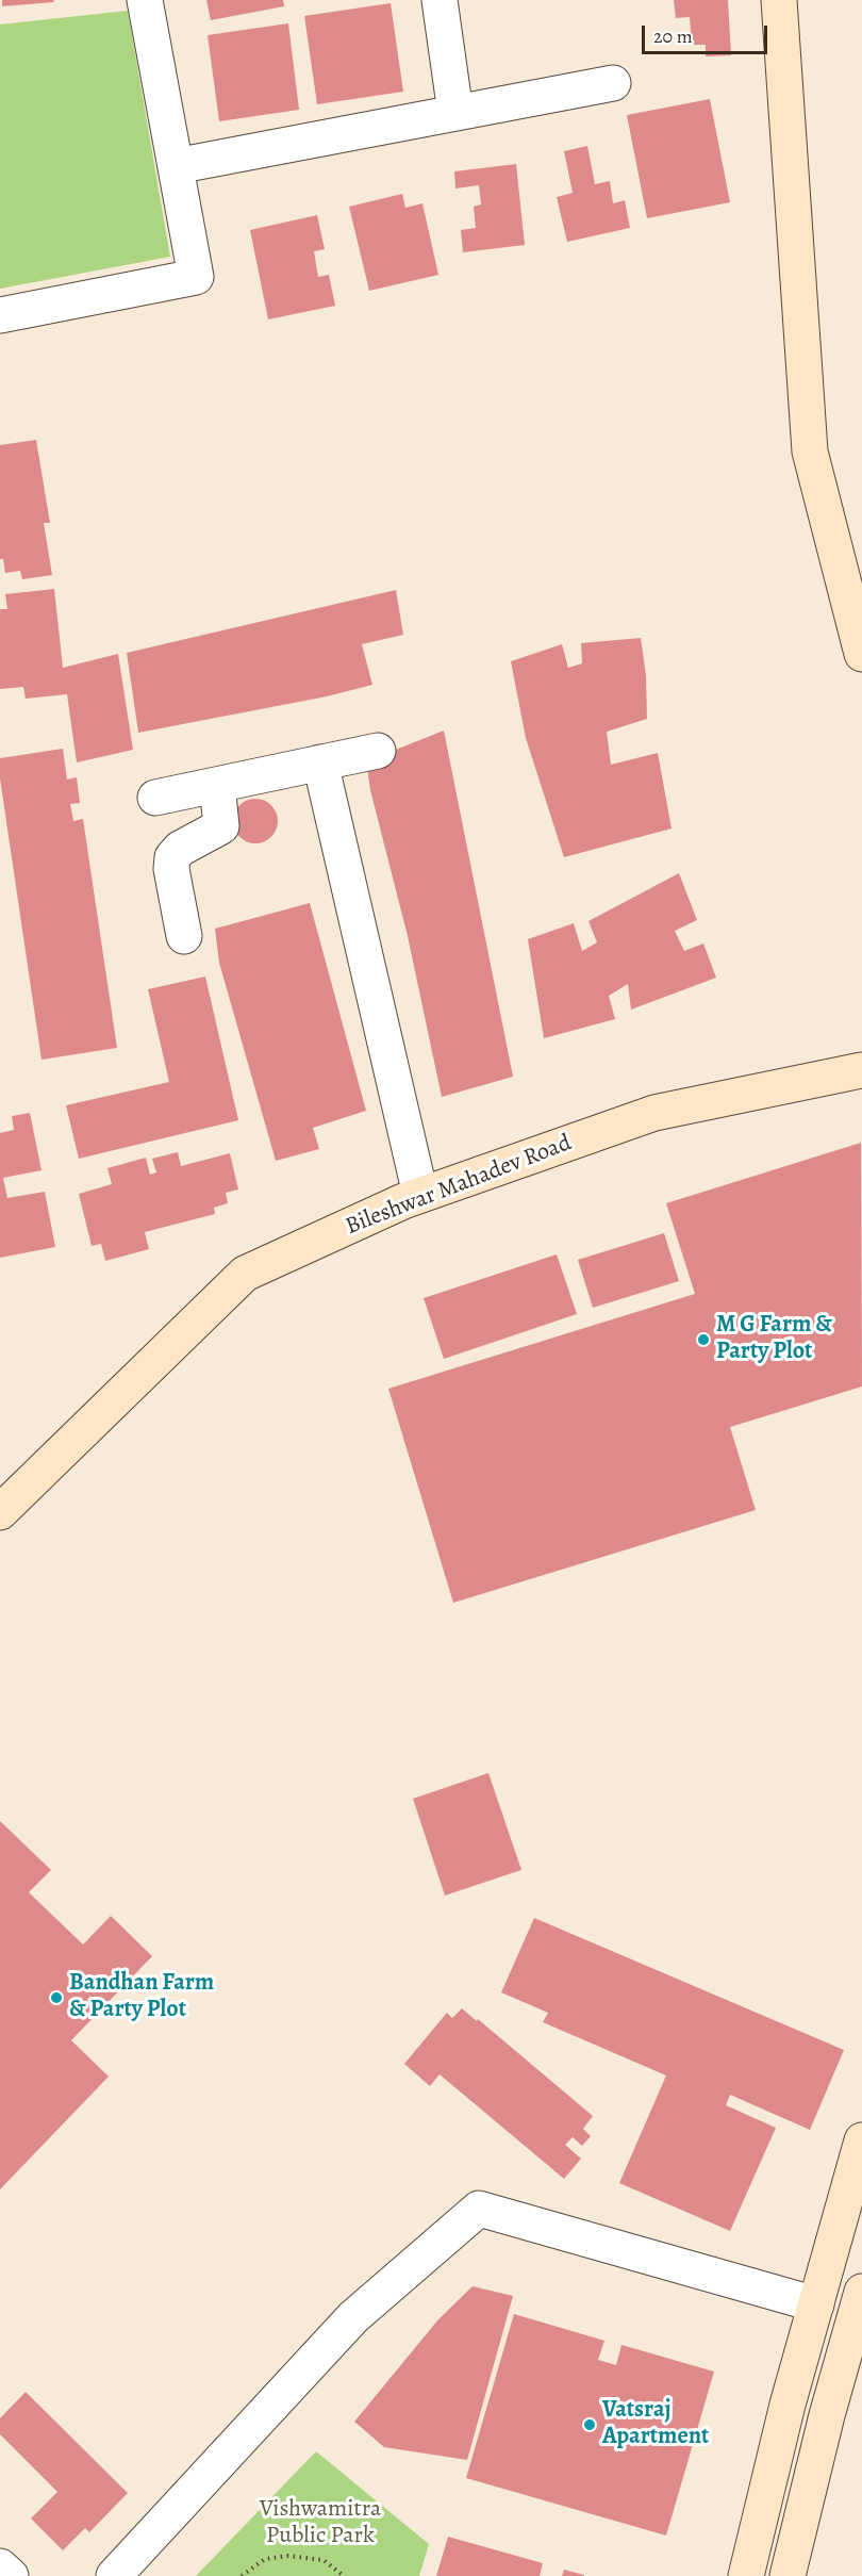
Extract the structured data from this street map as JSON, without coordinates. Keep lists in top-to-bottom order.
{
  "streets": {
    "street": ["Bileshwar Mahadev Road"]
  },
  "parks": ["Vishwamitra Public Park"],
  "places": ["M G Farm & Party Plot", "Bandhan Farm & Party Plot", "Vatsraj Apartment"],
  "scale_bar": "20 m"
}
